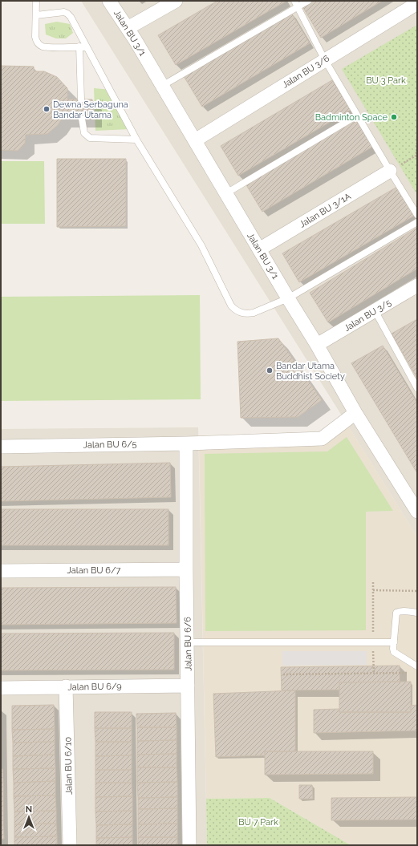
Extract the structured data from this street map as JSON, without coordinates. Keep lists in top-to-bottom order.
{
  "streets": {
    "street": [
      "Jalan BU 3/1",
      "Jalan BU 3/6",
      "Jalan BU 3/1A",
      "Jalan BU 3/5",
      "Jalan BU 6/5",
      "Jalan BU 6/7",
      "Jalan BU 6/6",
      "Jalan BU 6/9",
      "Jalan BU 6/10"
    ]
  },
  "crossings": [
    ["Jalan BU 3/1", "Jalan BU 3/6"],
    ["Jalan BU 3/1", "Jalan BU 3/1A"],
    ["Jalan BU 3/1", "Jalan BU 3/5"],
    ["Jalan BU 3/1", "Jalan BU 6/5"],
    ["Jalan BU 6/5", "Jalan BU 6/6"],
    ["Jalan BU 6/7", "Jalan BU 6/6"],
    ["Jalan BU 6/6", "Jalan BU 6/9"],
    ["Jalan BU 6/9", "Jalan BU 6/10"]
  ],
  "parks": ["BU 3 Park", "BU 7 Park"],
  "places": ["Dewna Serbaguna Bandar Utama", "Badminton Space", "Bandar Utama Buddhist Society"],
  "north": "top"
}
